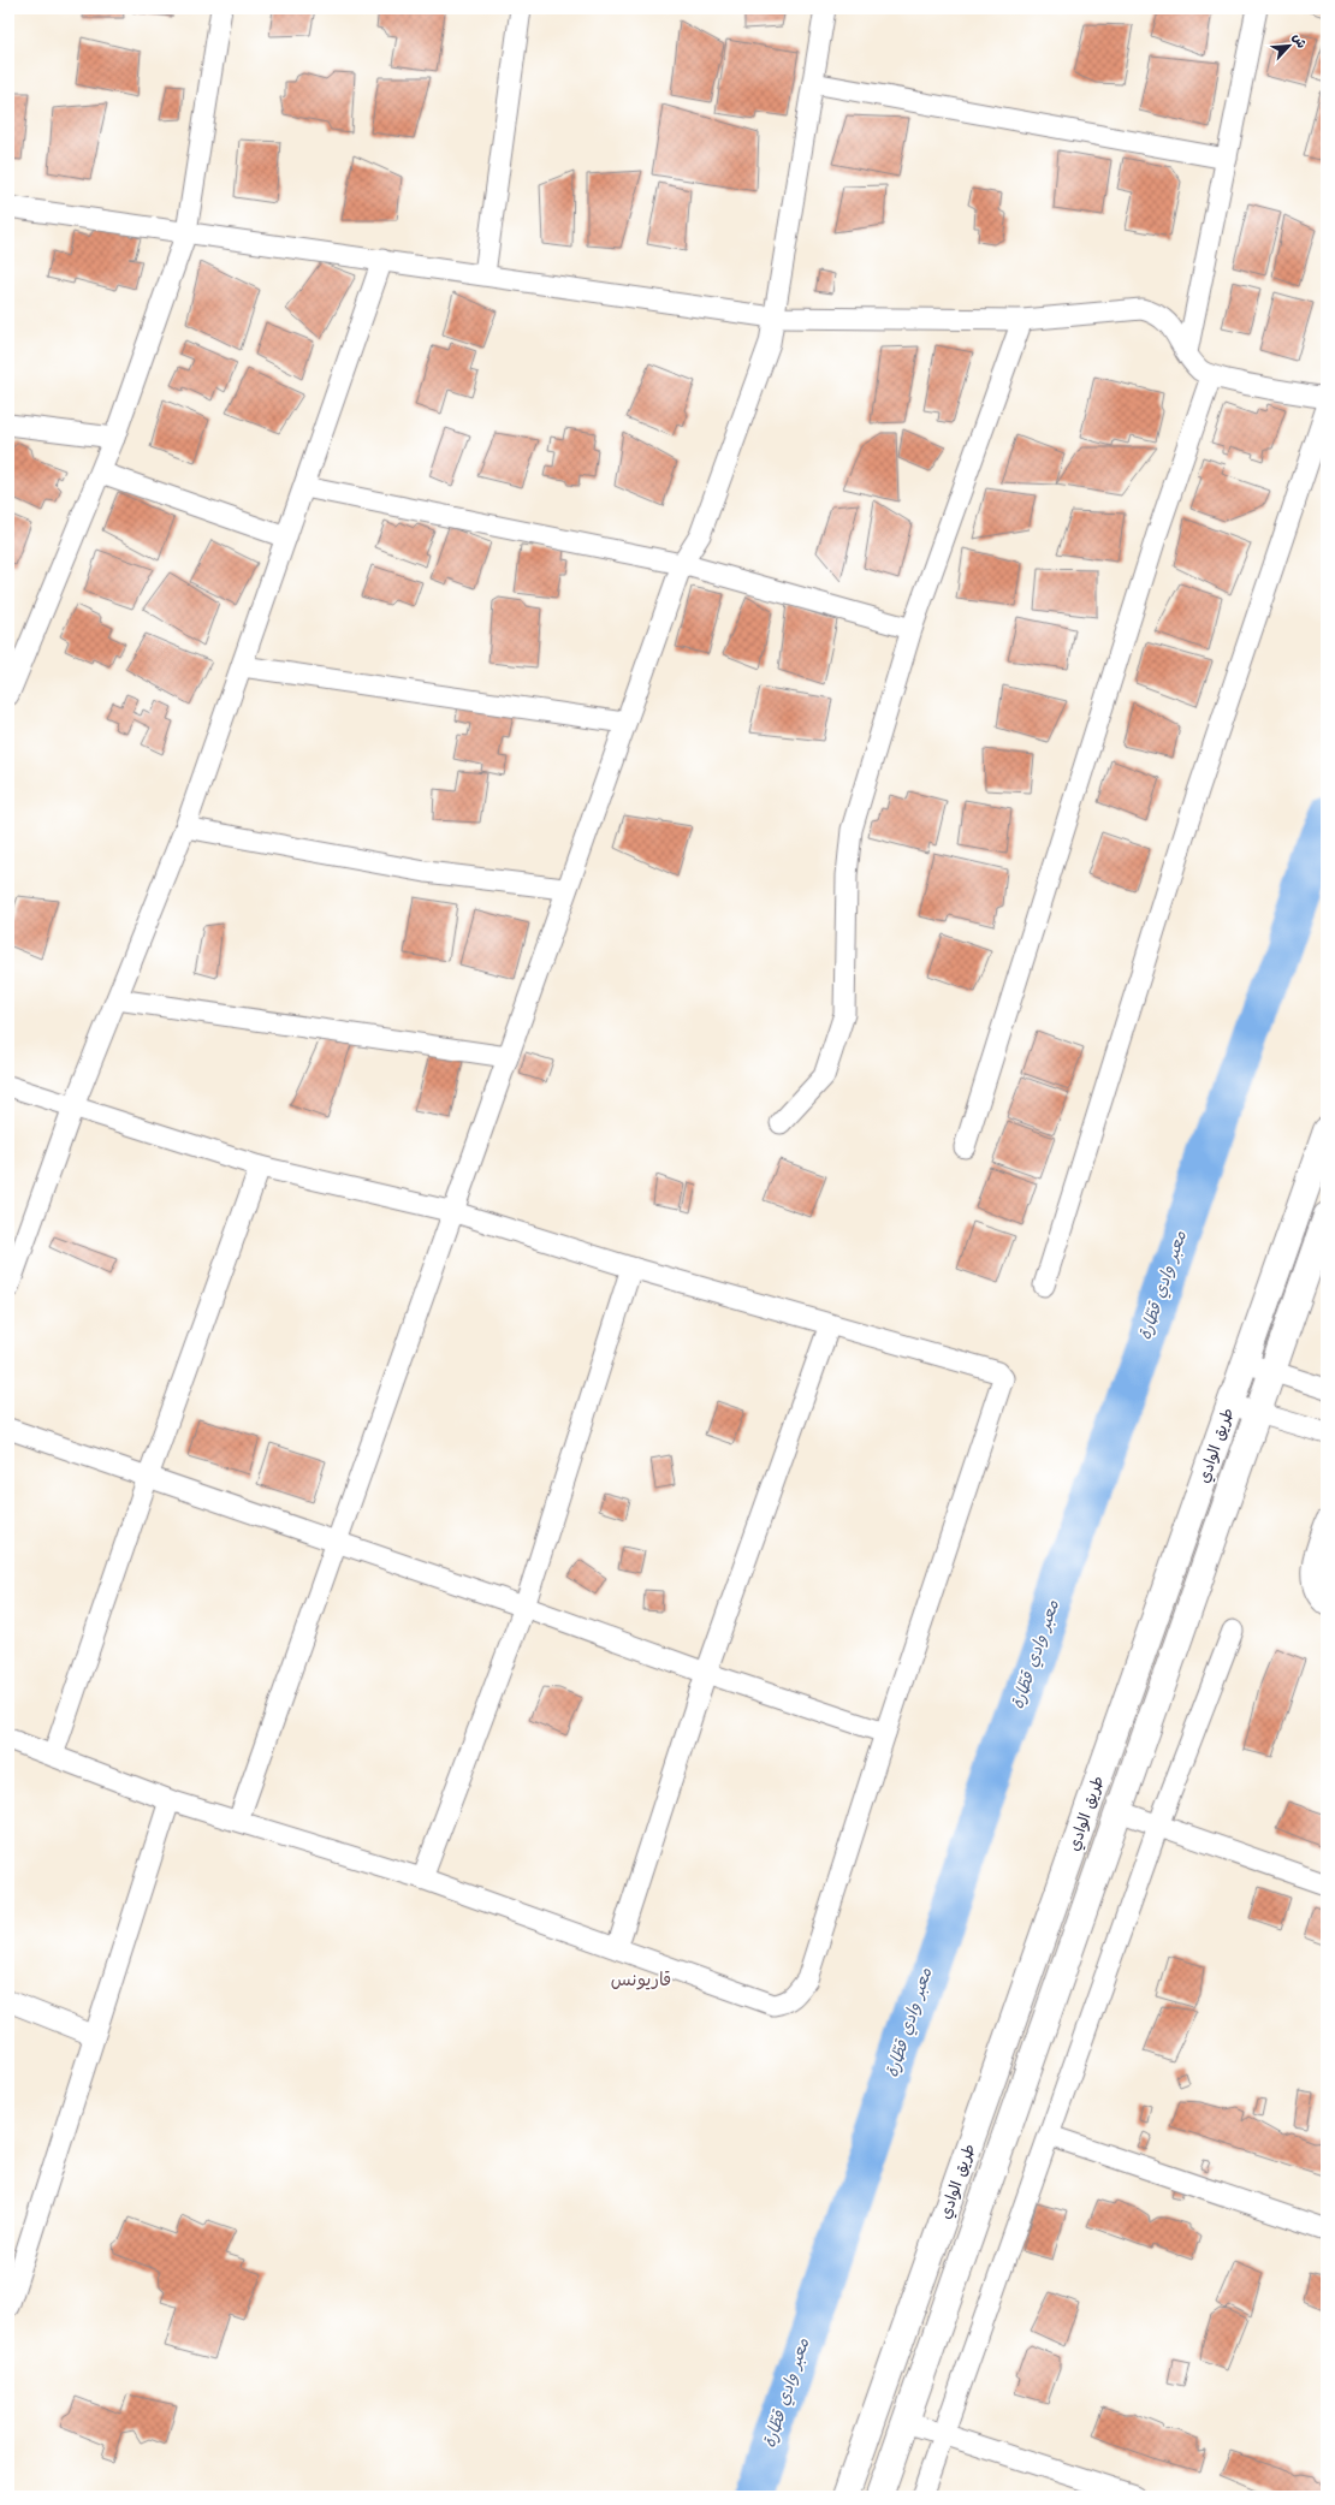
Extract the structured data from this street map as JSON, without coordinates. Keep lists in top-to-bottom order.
{
  "streets": {
    "main road": ["طريق الوادي"]
  },
  "districts": ["قاريونس"],
  "water": ["معبر وادي قطّارة"],
  "north": "top right"
}
